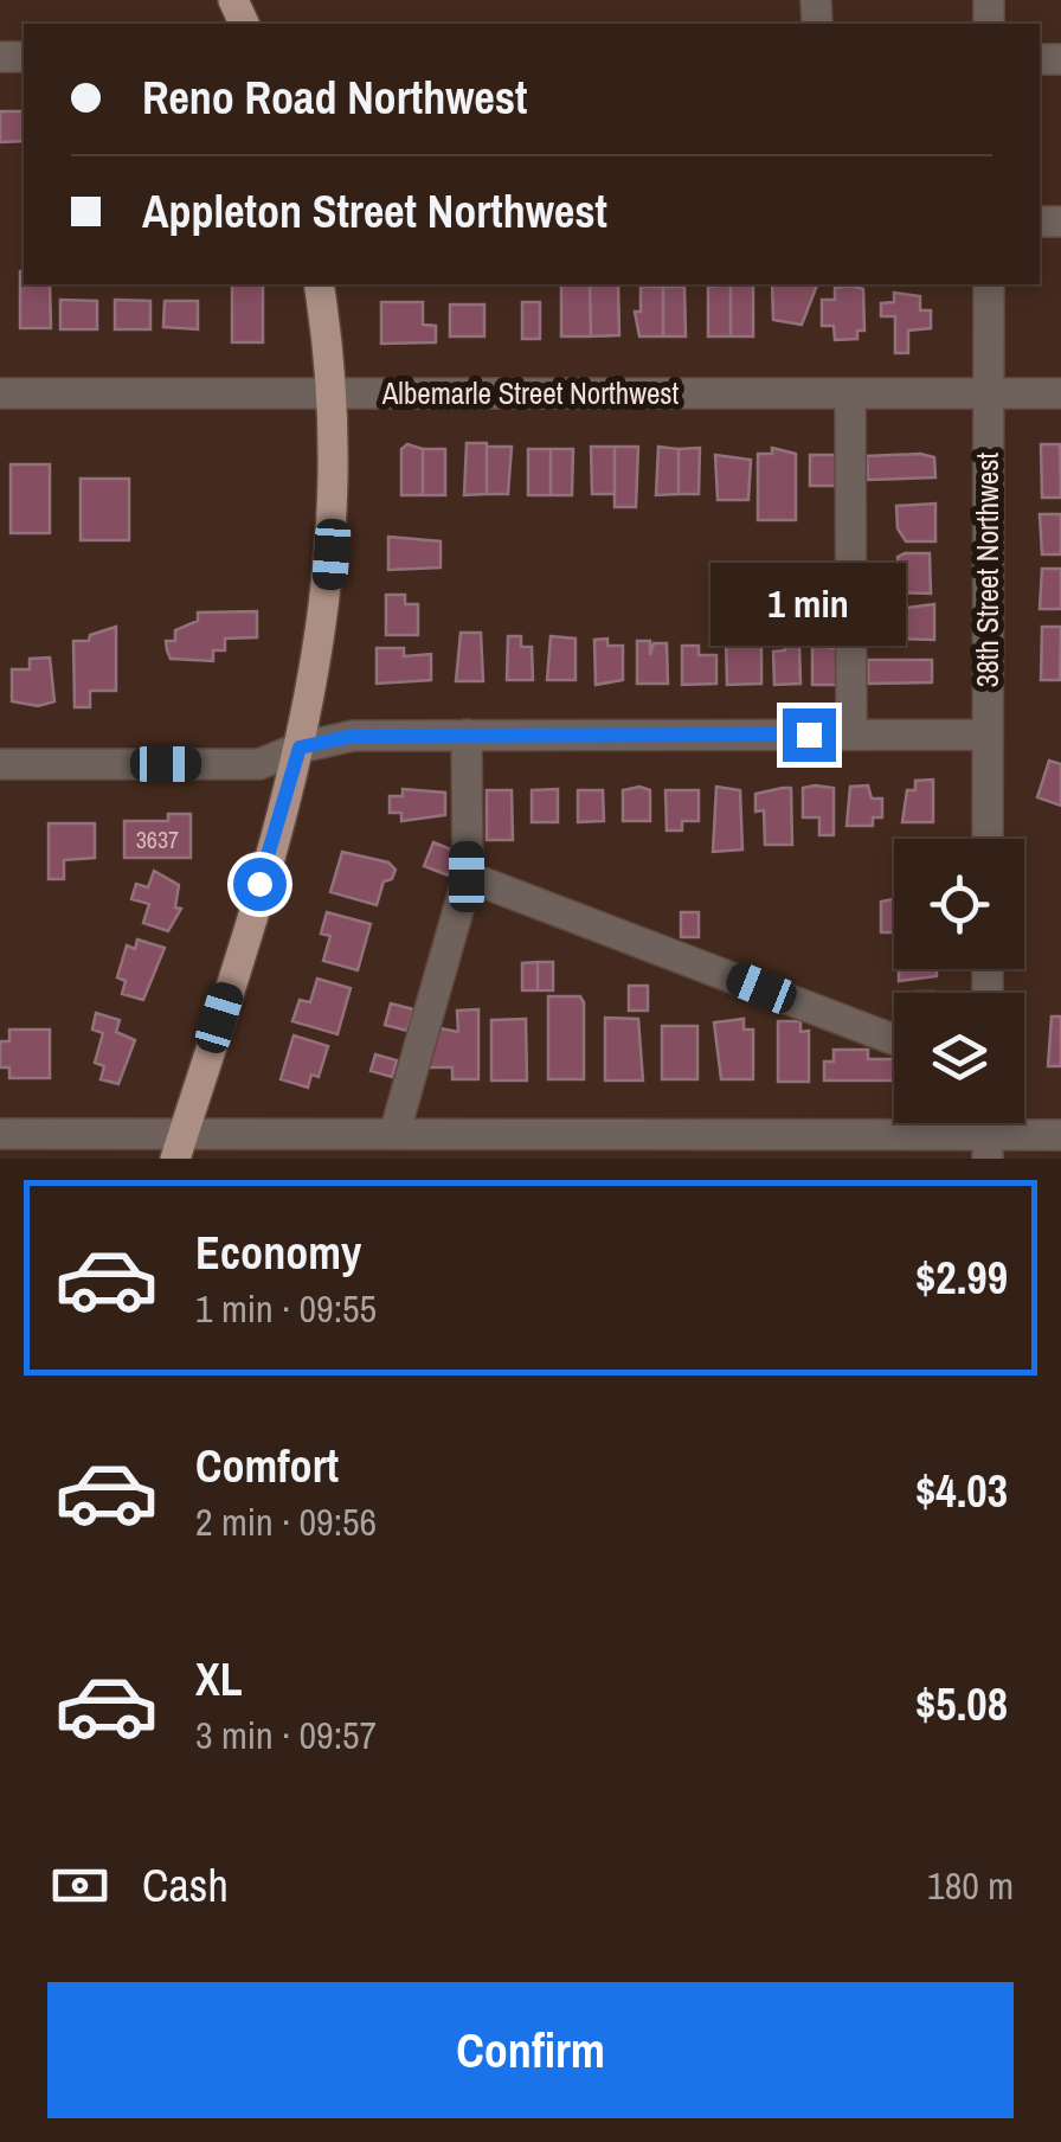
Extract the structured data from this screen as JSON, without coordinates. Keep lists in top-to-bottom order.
{
  "streets": {
    "street": ["Albemarle Street Northwest", "38th Street Northwest"]
  },
  "crossings": [
    ["Albemarle Street Northwest", "38th Street Northwest"]
  ],
  "house_numbers": ["3637"],
  "page": {
    "banner": ["Reno Road Northwest", "Appleton Street Northwest"],
    "bubble": "1 min",
    "list": [
      {
        "name": "Economy",
        "note": "1 min · 09:55",
        "value": "$2.99"
      },
      {
        "name": "Comfort",
        "note": "2 min · 09:56",
        "value": "$4.03"
      },
      {
        "name": "XL",
        "note": "3 min · 09:57",
        "value": "$5.08"
      }
    ],
    "pay": ["Cash", "180 m"],
    "buttons": "Confirm"
  }
}
